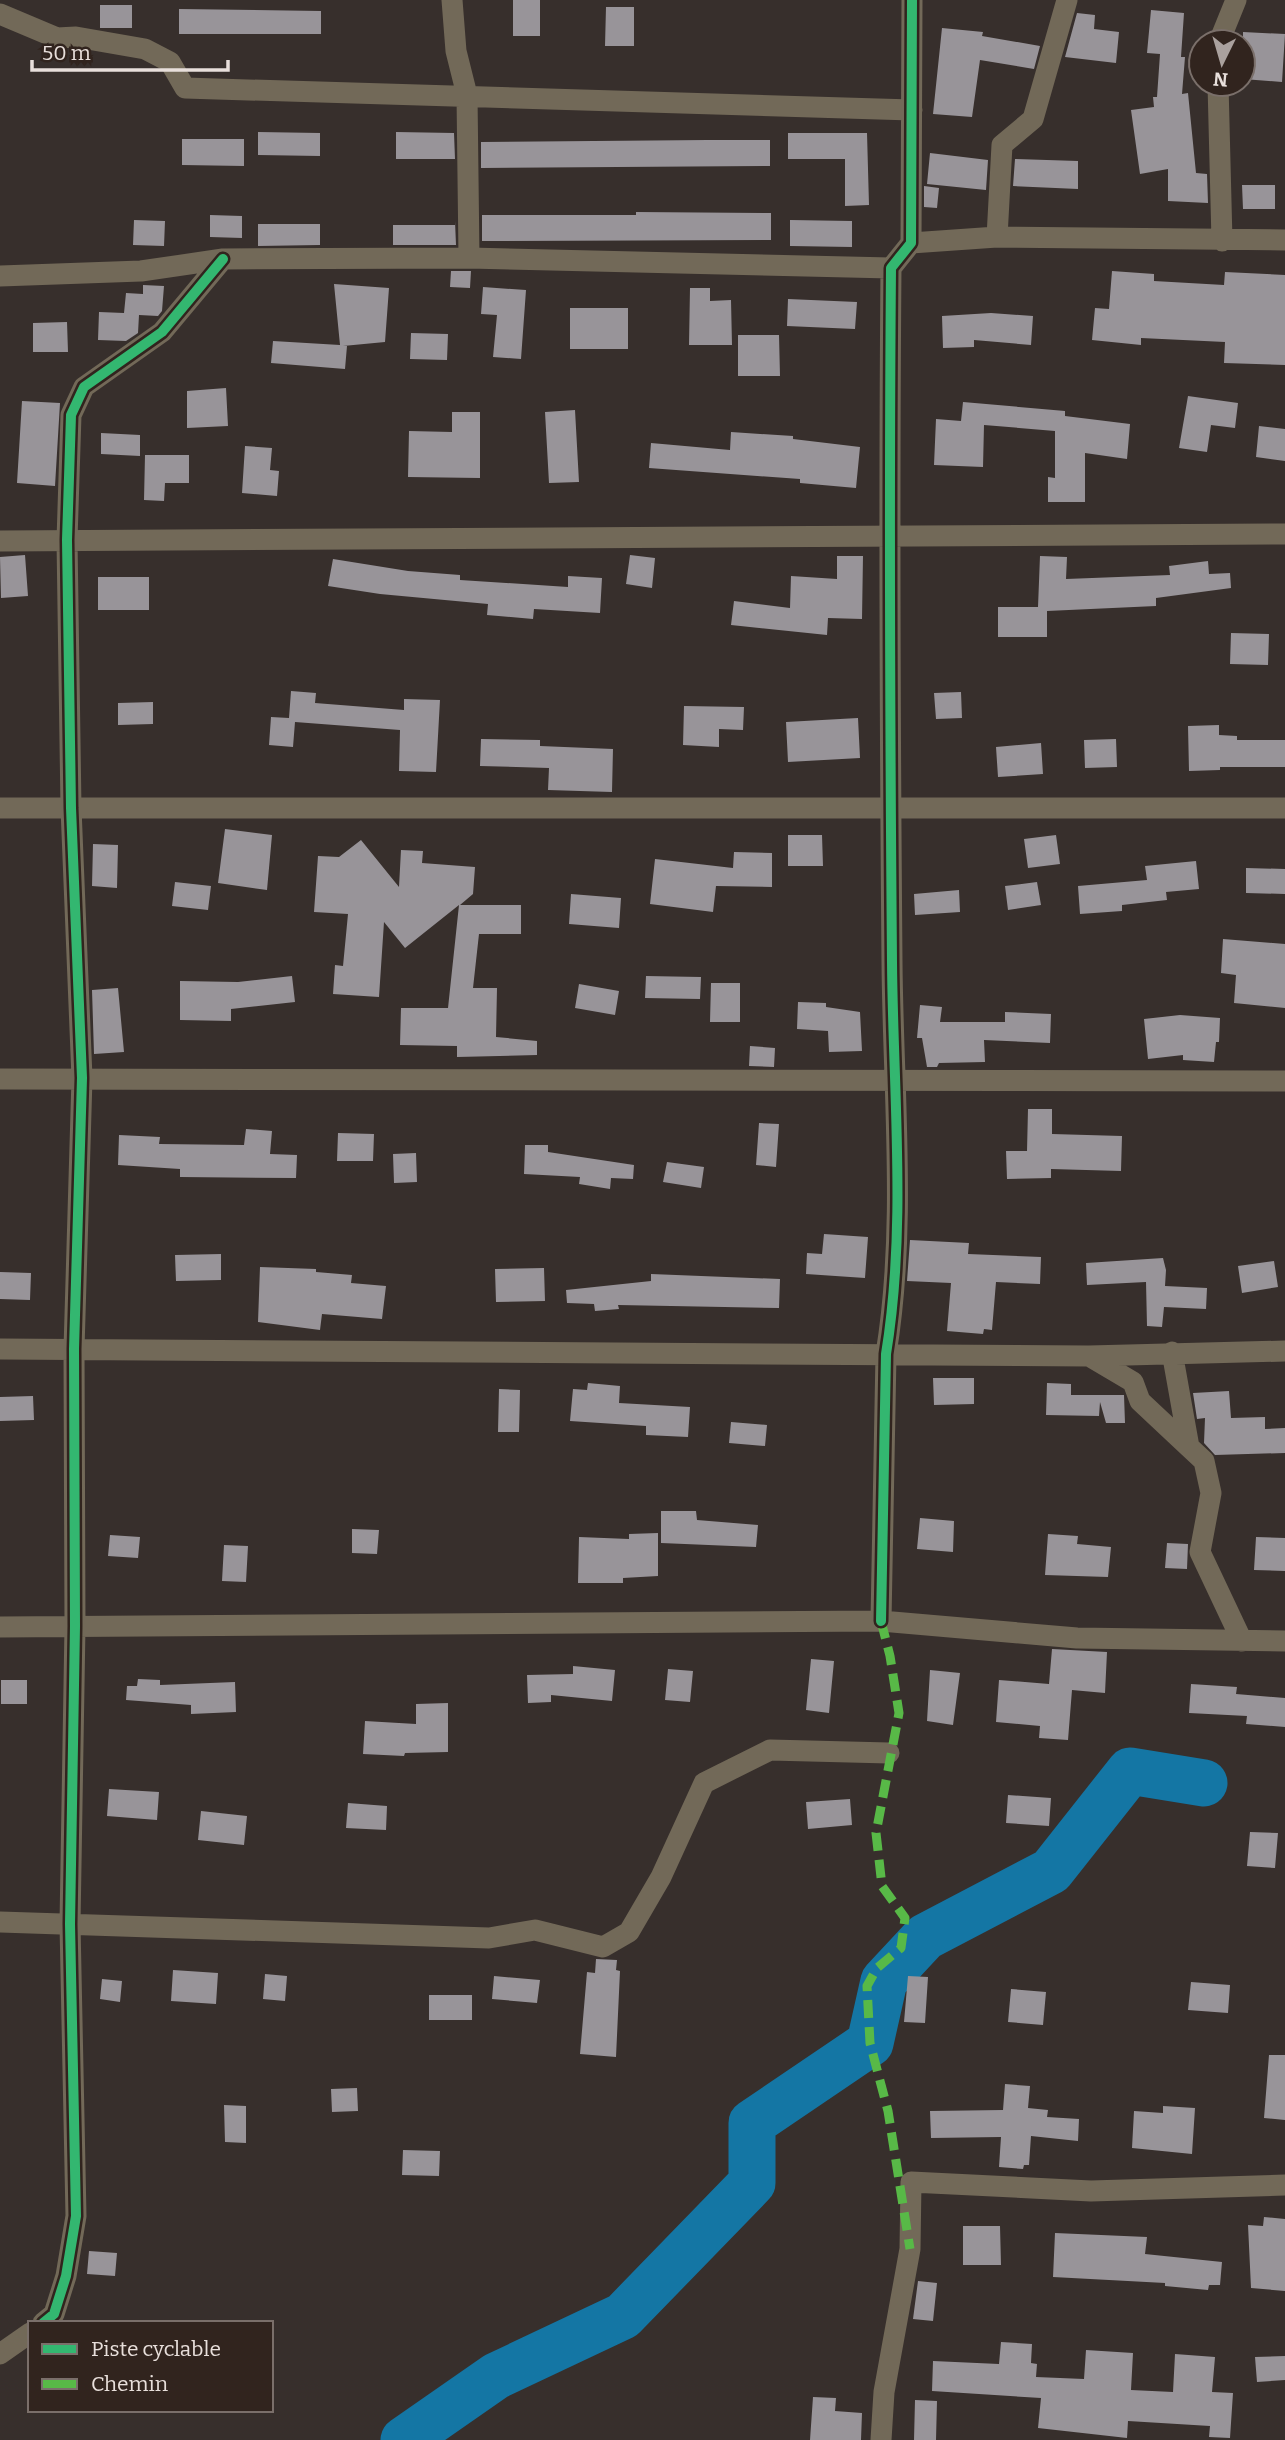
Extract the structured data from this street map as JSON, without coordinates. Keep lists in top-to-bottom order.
{
  "legend": ["Piste cyclable", "Chemin"],
  "scale_bar": "50 m",
  "north": "bottom"
}
